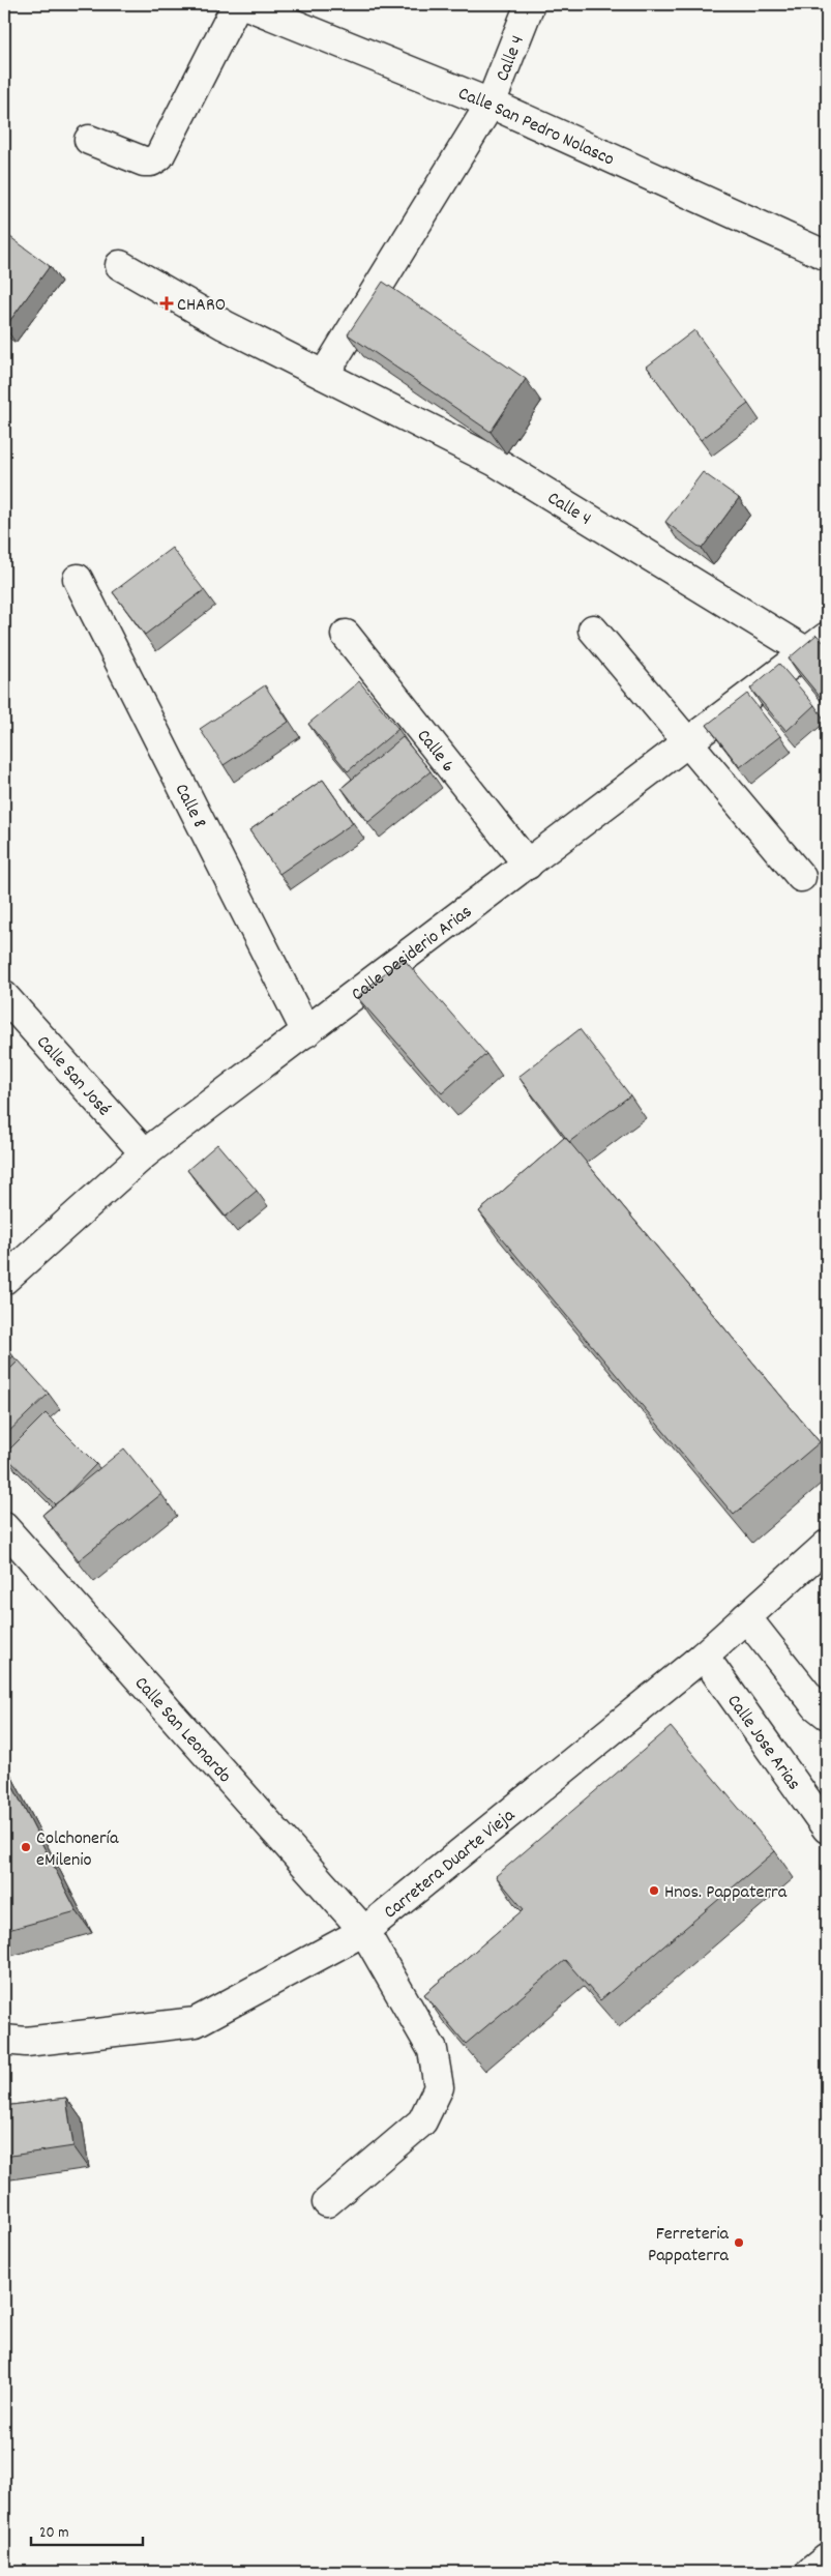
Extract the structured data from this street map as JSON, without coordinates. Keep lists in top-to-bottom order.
{
  "streets": {
    "street": [
      "Calle 4",
      "Calle San Pedro Nolasco",
      "Calle 6",
      "Calle 8",
      "Calle Desiderio Arias",
      "Calle San José",
      "Calle San Leonardo",
      "Calle Jose Arias",
      "Carretera Duarte Vieja"
    ]
  },
  "crossings": [
    ["Calle 4", "Calle San Pedro Nolasco"],
    ["Calle 4", "Calle Desiderio Arias"],
    ["Calle 6", "Calle Desiderio Arias"],
    ["Calle 8", "Calle Desiderio Arias"],
    ["Calle Desiderio Arias", "Calle San José"],
    ["Calle San Leonardo", "Carretera Duarte Vieja"],
    ["Calle Jose Arias", "Carretera Duarte Vieja"]
  ],
  "places": {
    "health": ["CHARO"],
    "other": ["Colchonería eMilenio", "Hnos. Pappaterra", "Ferreteria Pappaterra"]
  },
  "scale_bar": "20 m"
}
